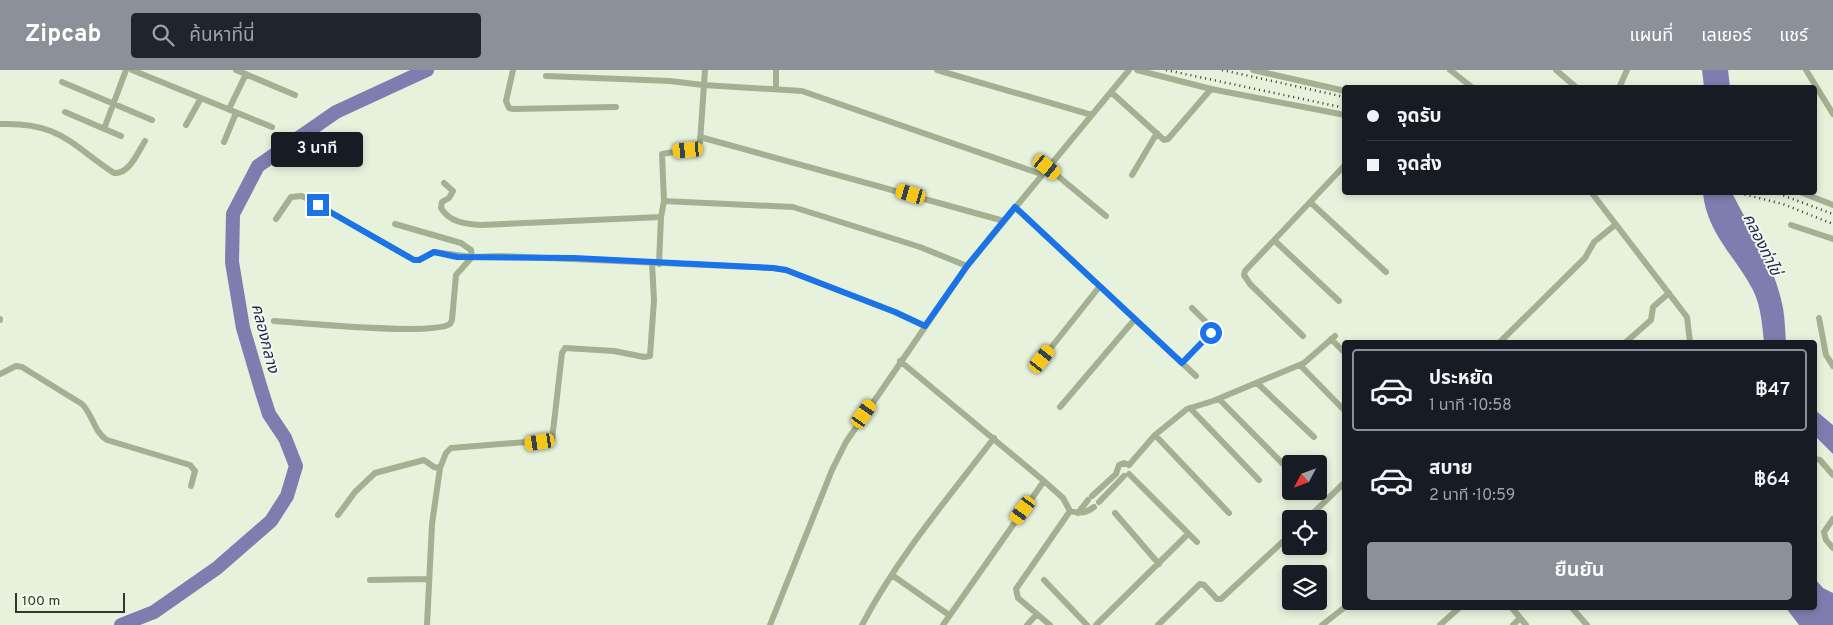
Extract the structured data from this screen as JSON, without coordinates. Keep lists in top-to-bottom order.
{
  "water": ["คลองท่าไข่", "คลองกลาง"],
  "scale_bar": "100 m",
  "north": "bottom left",
  "page": {
    "header": "Zipcab",
    "search": "ค้นหาที่นี่",
    "nav": ["แผนที่", "เลเยอร์", "แชร์"],
    "banner": ["จุดรับ", "จุดส่ง"],
    "bubble": "3 นาที",
    "list": [
      {
        "name": "ประหยัด",
        "note": "1 นาที · 10:58",
        "value": "฿47"
      },
      {
        "name": "สบาย",
        "note": "2 นาที · 10:59",
        "value": "฿64"
      }
    ],
    "buttons": "ยืนยัน",
    "scale": "100 m"
  }
}
